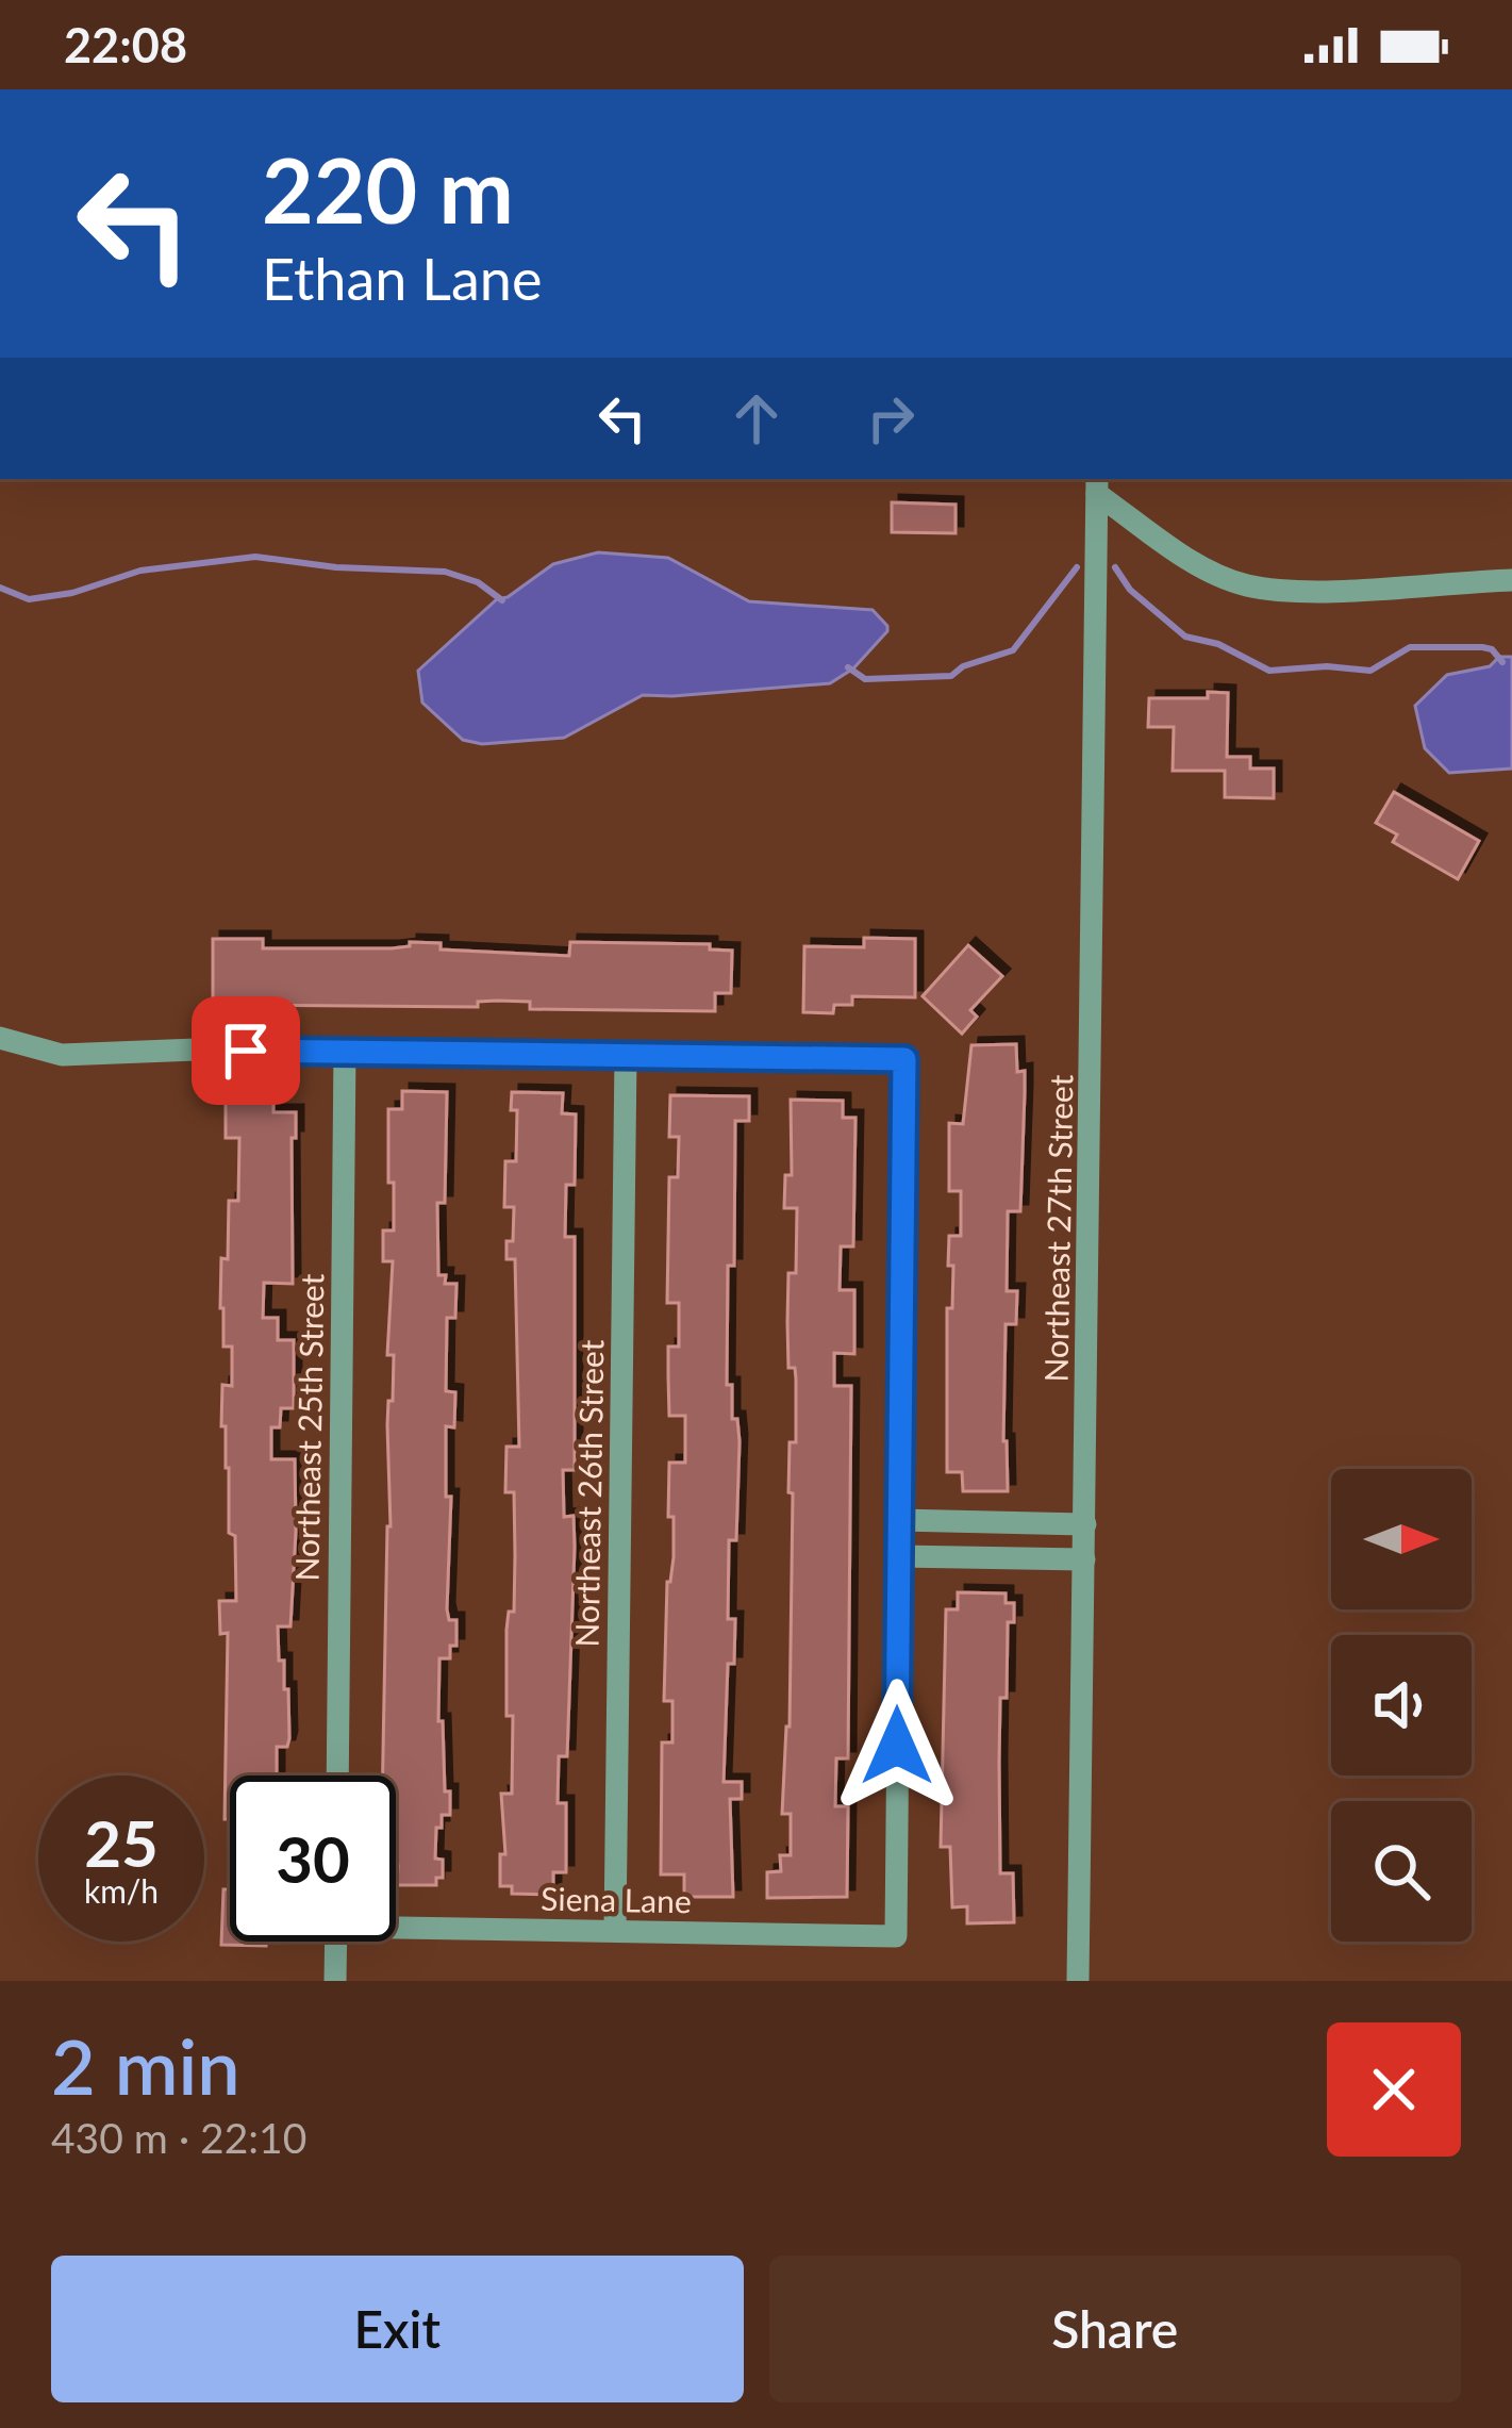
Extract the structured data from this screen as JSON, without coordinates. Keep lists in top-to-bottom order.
{
  "streets": {
    "street": [
      "Northeast 27th Street",
      "Northeast 25th Street",
      "Northeast 26th Street",
      "Siena Lane"
    ]
  },
  "crossings": [
    ["Northeast 26th Street", "Siena Lane"]
  ],
  "north": "right",
  "page": {
    "status": "22:08",
    "turn": ["220 m", "Ethan Lane"],
    "speed": "25 km/h",
    "limit": "30",
    "heading": ["2 min", "430 m · 22:10"],
    "buttons": ["Exit", "Share"]
  }
}
